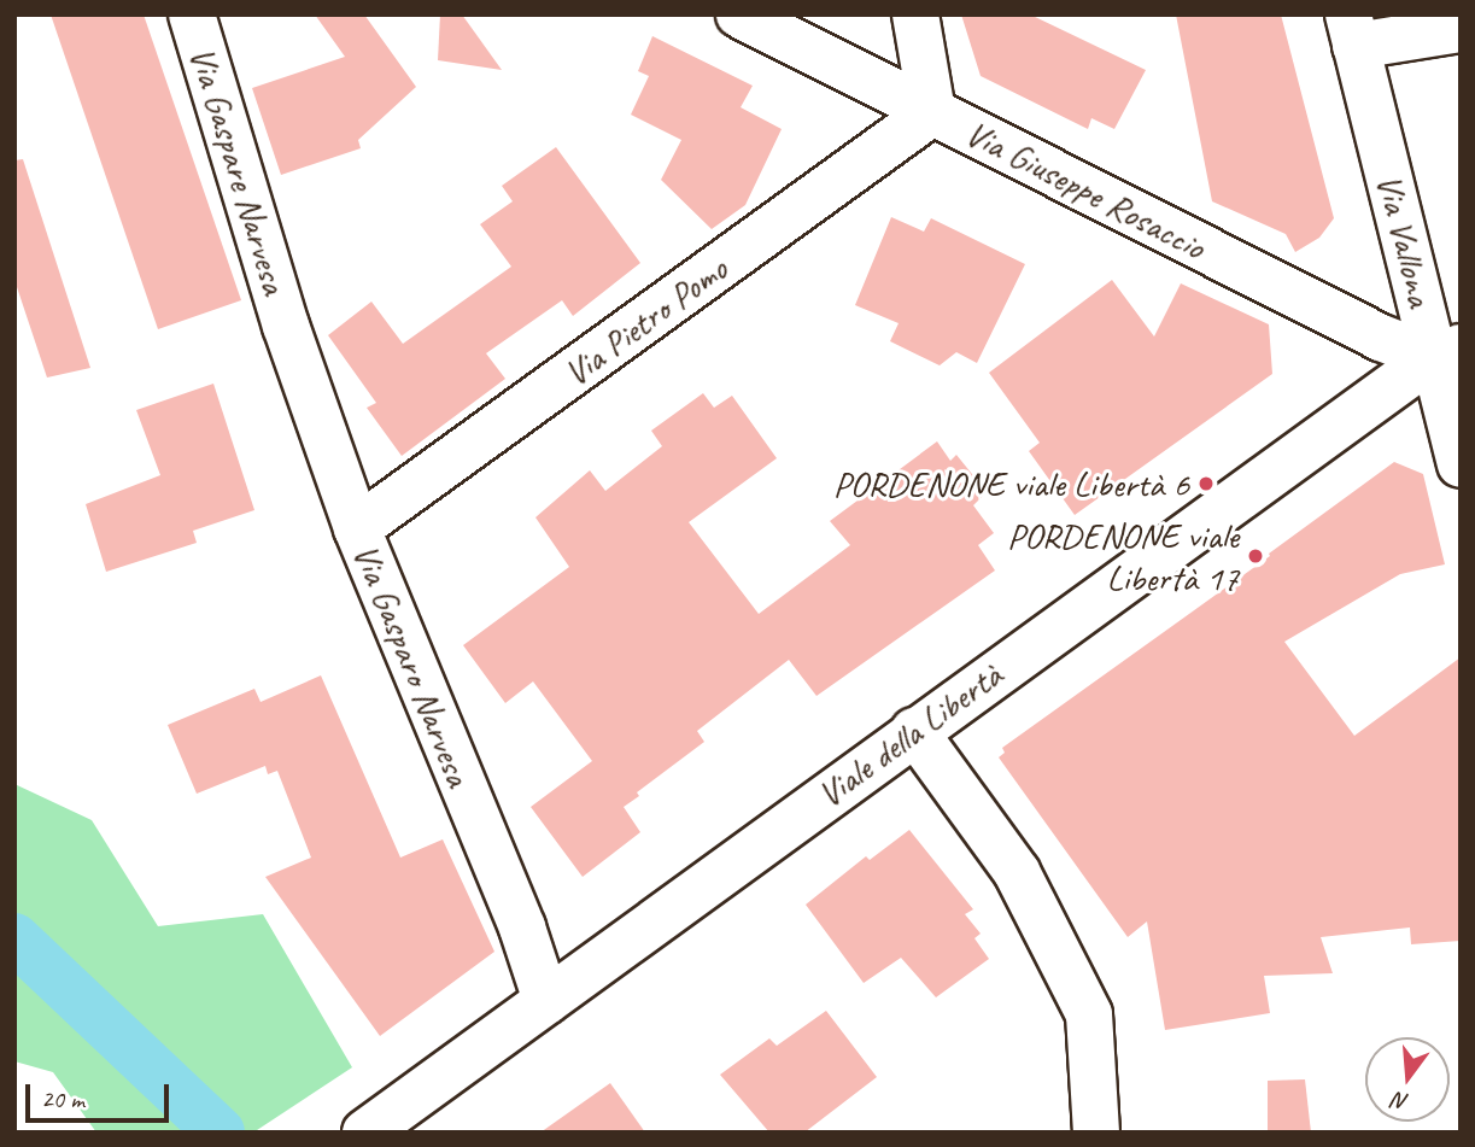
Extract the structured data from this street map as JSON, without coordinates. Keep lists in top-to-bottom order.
{
  "streets": {
    "street": [
      "Via Gaspare Narvesa",
      "Via Giuseppe Rosaccio",
      "Via Vallona",
      "Via Pietro Pomo",
      "Via Gasparo Narvesa",
      "Viale della Libertà"
    ]
  },
  "crossings": [
    ["Via Gaspare Narvesa", "Via Gasparo Narvesa"],
    ["Via Giuseppe Rosaccio", "Via Vallona"],
    ["Via Giuseppe Rosaccio", "Via Pietro Pomo"],
    ["Via Giuseppe Rosaccio", "Viale della Libertà"],
    ["Via Vallona", "Viale della Libertà"],
    ["Via Pietro Pomo", "Via Gasparo Narvesa"],
    ["Via Gasparo Narvesa", "Viale della Libertà"]
  ],
  "places": ["PORDENONE viale Libertà 6", "PORDENONE viale Libertà 17"],
  "scale_bar": "20 m",
  "north": "bottom"
}
